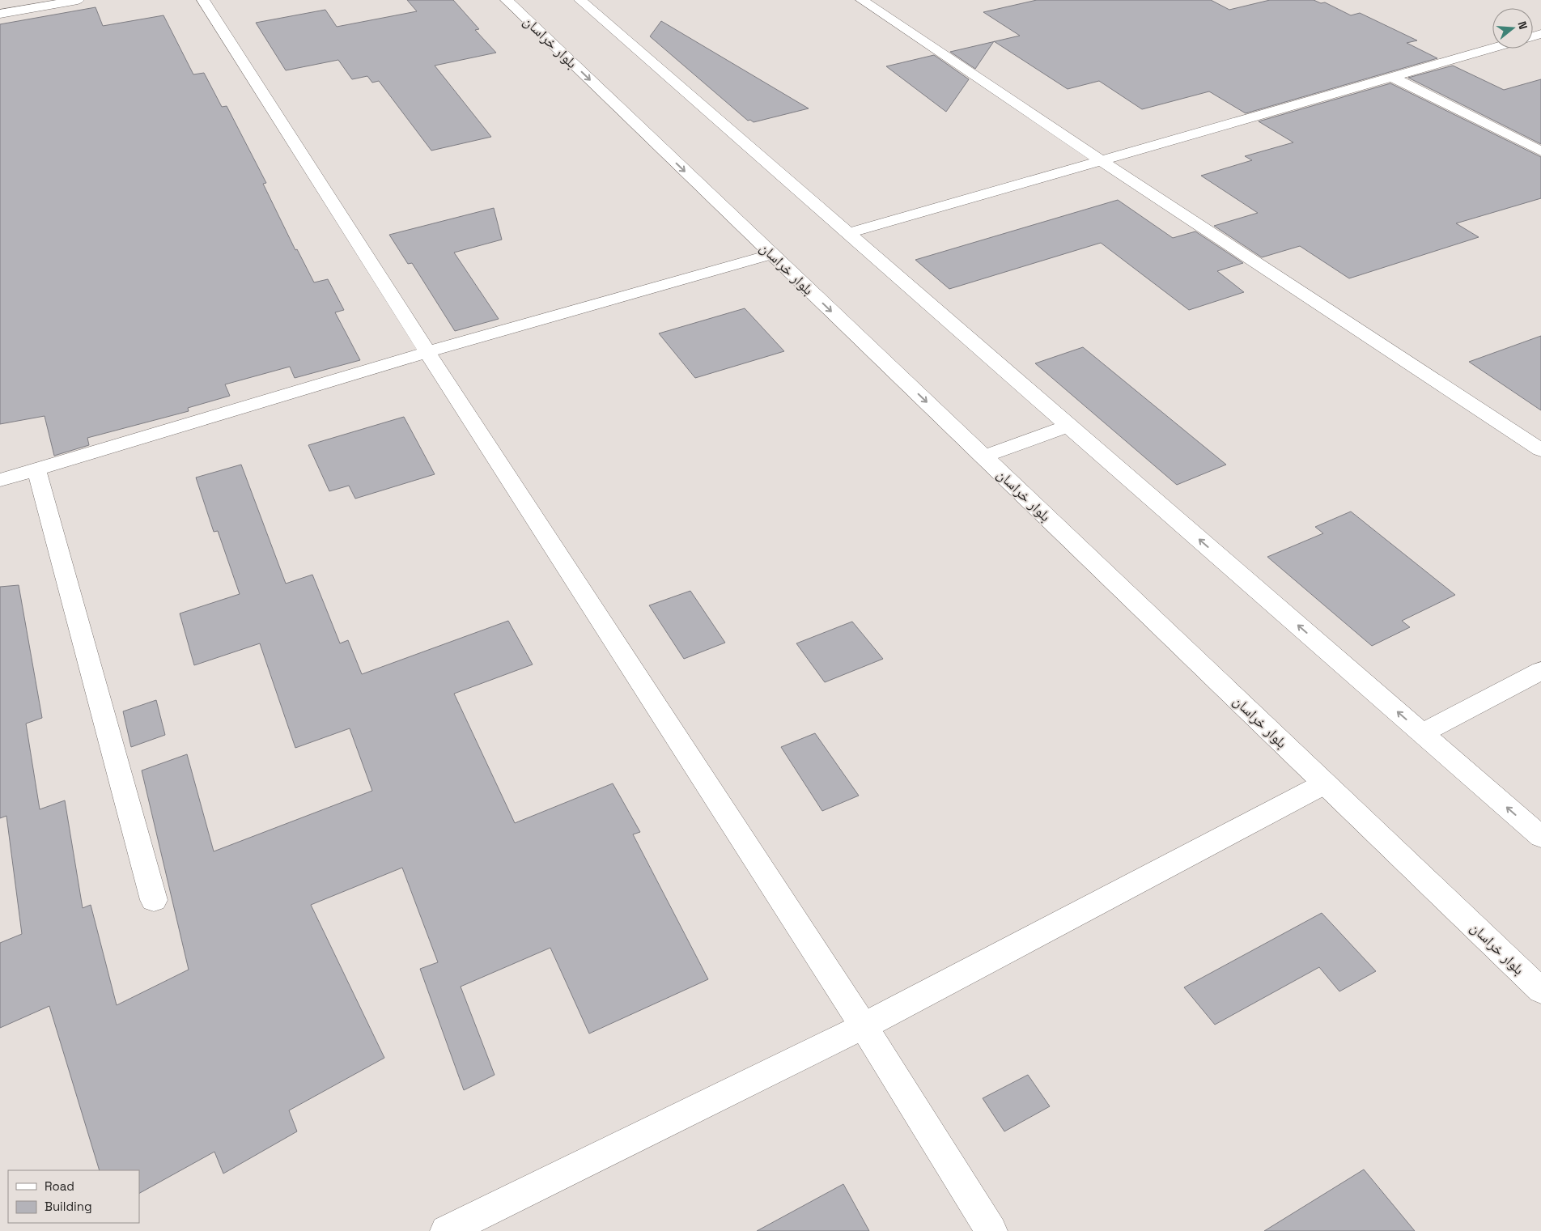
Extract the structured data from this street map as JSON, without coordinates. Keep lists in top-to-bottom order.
{
  "streets": {
    "street": ["بلوار خراسان"]
  },
  "legend": ["Road", "Building"],
  "north": "right"
}
